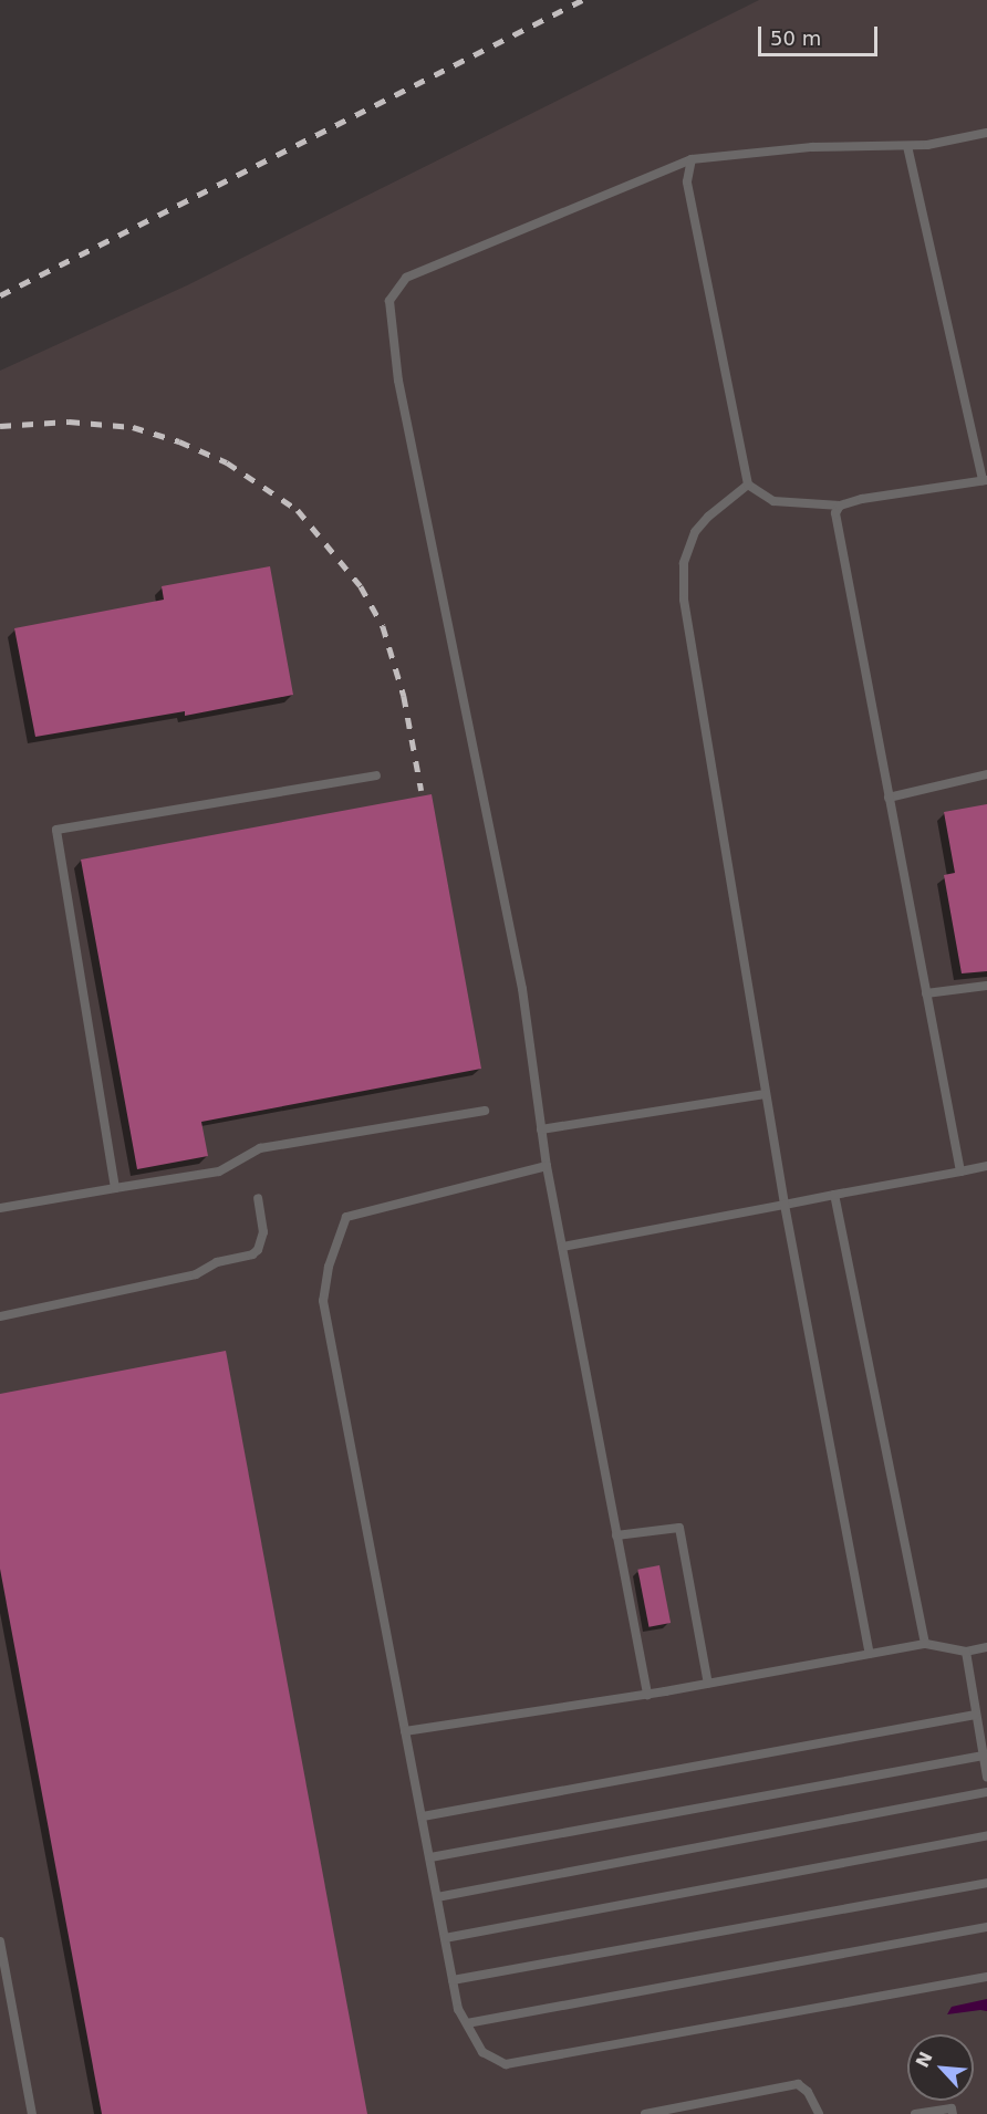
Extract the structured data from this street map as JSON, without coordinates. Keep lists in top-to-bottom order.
{
  "scale_bar": "50 m",
  "north": "top left"
}
